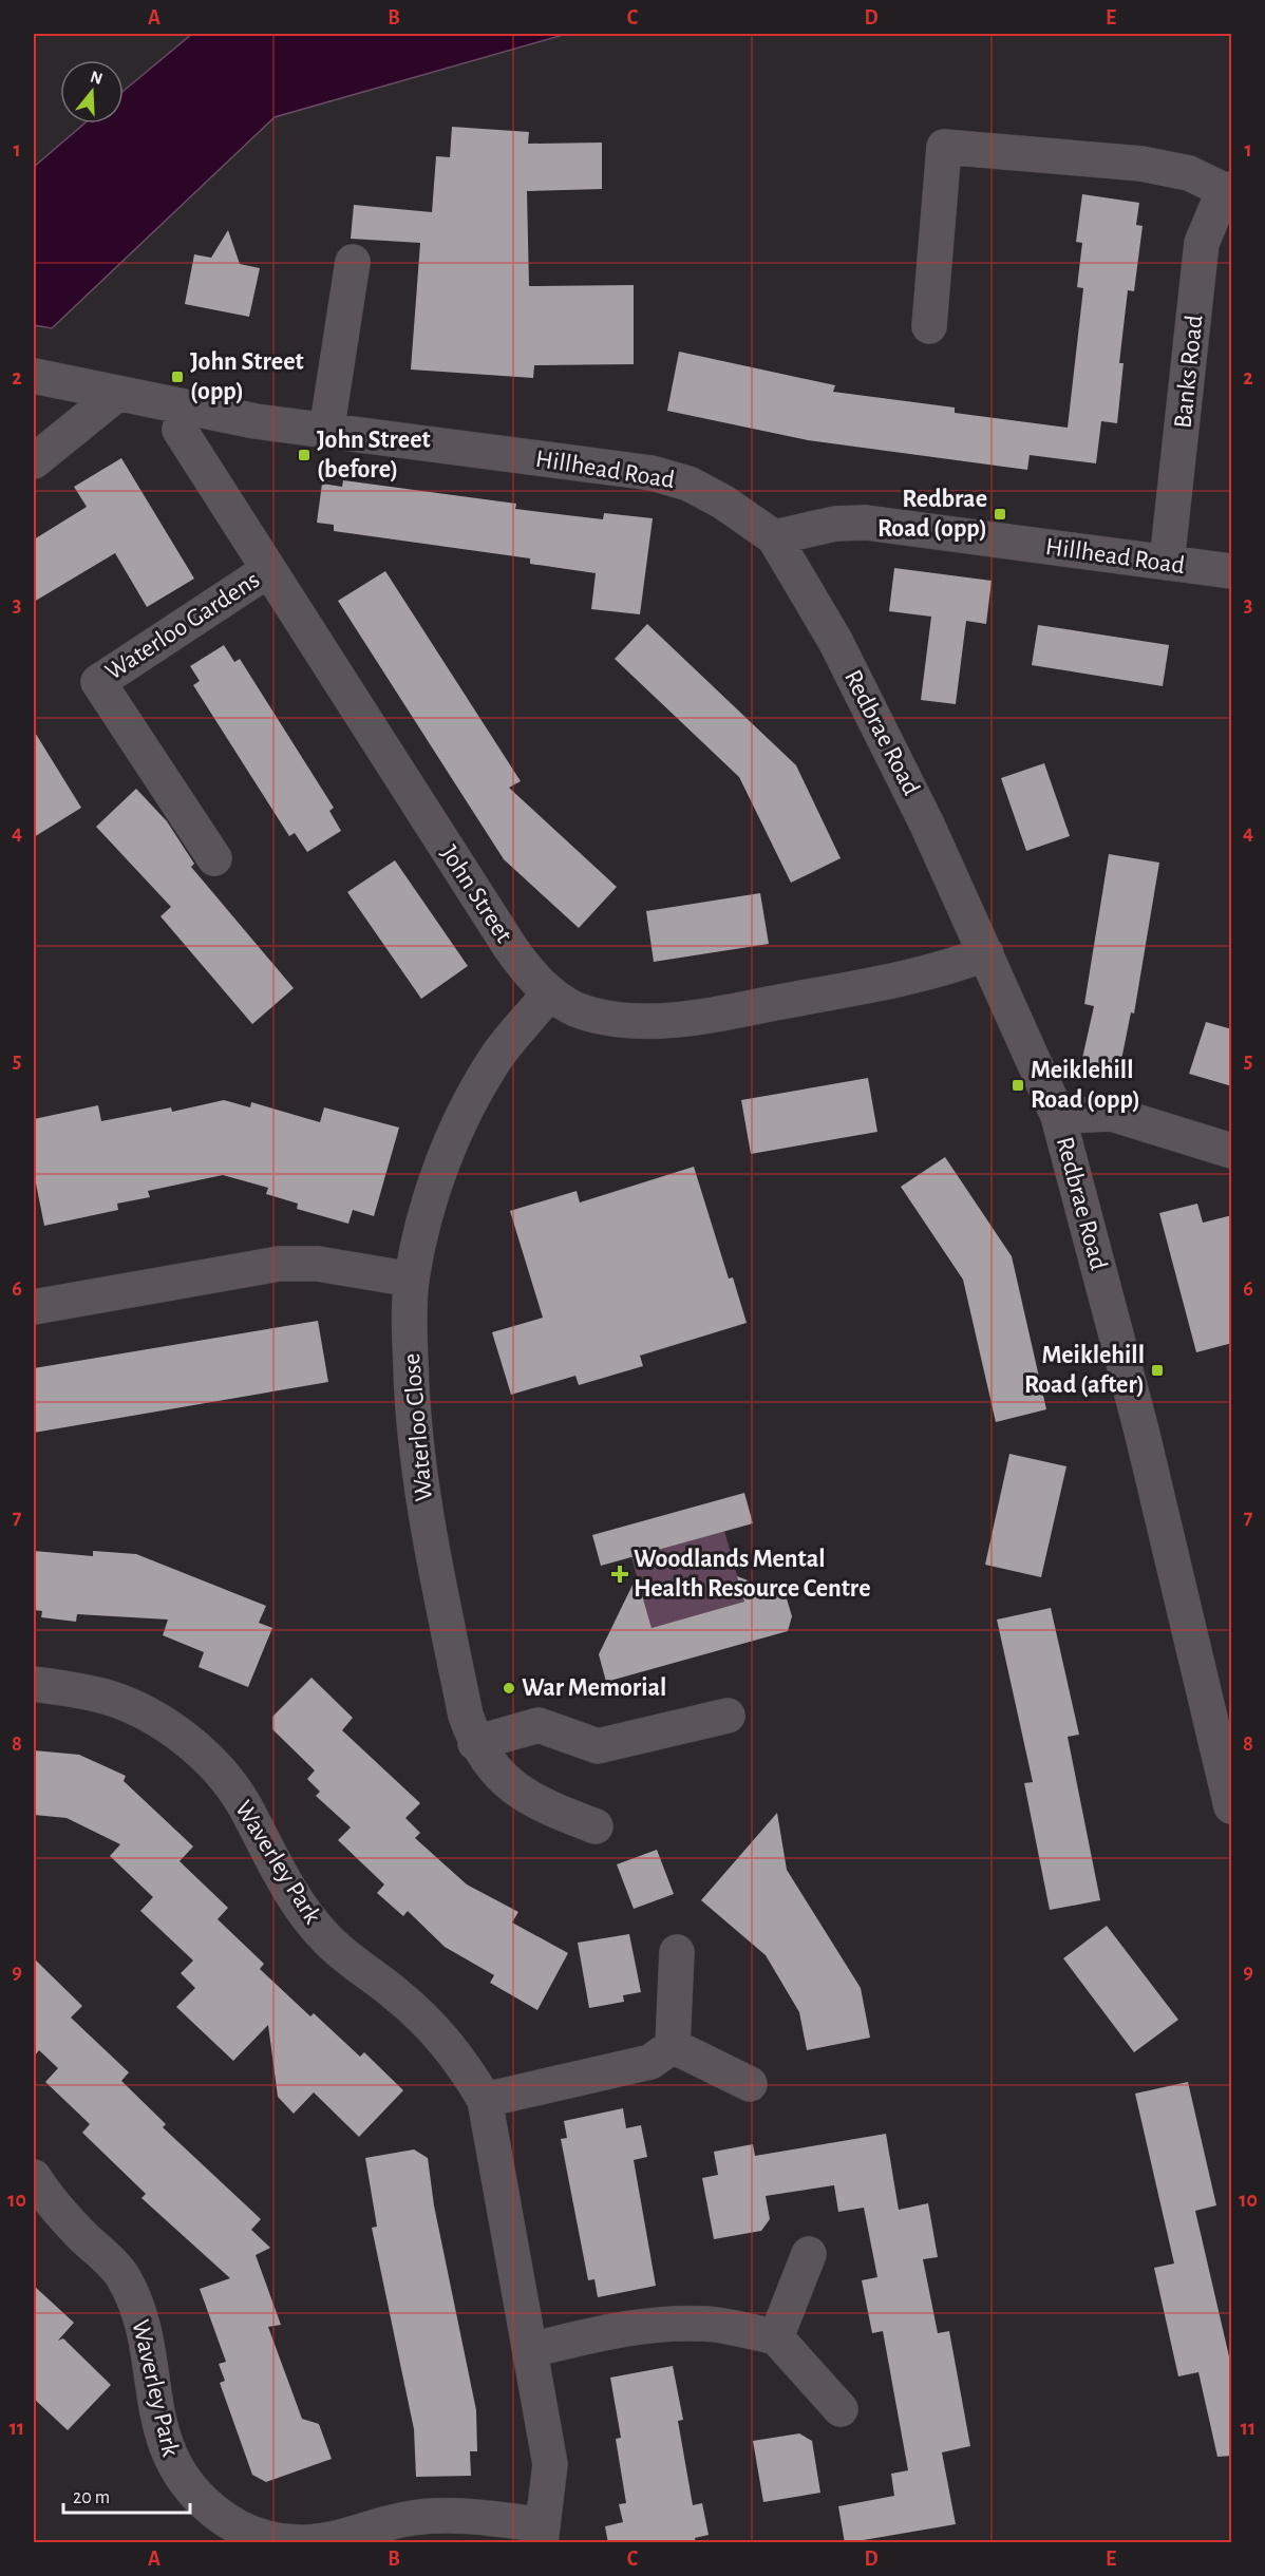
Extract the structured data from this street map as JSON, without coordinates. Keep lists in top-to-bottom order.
{
  "streets": {
    "street": [
      "Banks Road",
      "Hillhead Road",
      "Waterloo Gardens",
      "Redbrae Road",
      "John Street",
      "Waterloo Close",
      "Waverley Park"
    ]
  },
  "crossings": [
    ["Banks Road", "Hillhead Road"],
    ["Hillhead Road", "Redbrae Road"],
    ["Hillhead Road", "John Street"],
    ["Waterloo Gardens", "John Street"],
    ["Redbrae Road", "John Street"],
    ["John Street", "Waterloo Close"]
  ],
  "places": {
    "transit": [
      "John Street (opp)",
      "John Street (before)",
      "Redbrae Road (opp)",
      "Meiklehill Road (opp)",
      "Meiklehill Road (after)"
    ],
    "health": ["Woodlands Mental Health Resource Centre"],
    "other": ["War Memorial"]
  },
  "scale_bar": "20 m",
  "north": "top",
  "grid": {
    "columns": [
      "A",
      "B",
      "C",
      "D",
      "E"
    ],
    "rows": [
      "1",
      "2",
      "3",
      "4",
      "5",
      "6",
      "7",
      "8",
      "9",
      "10",
      "11"
    ]
  }
}
